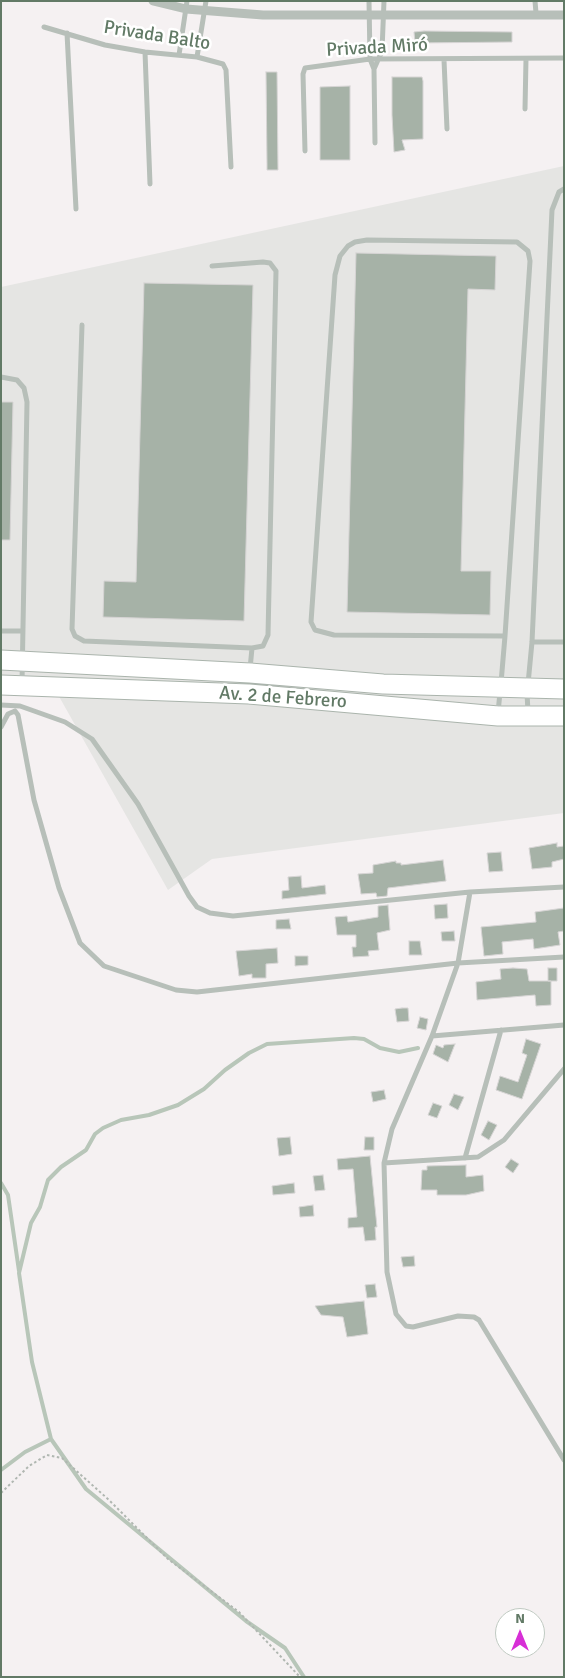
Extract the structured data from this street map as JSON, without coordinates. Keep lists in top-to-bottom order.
{
  "streets": {
    "main road": ["Av. 2 de Febrero"],
    "street": ["Privada Balto", "Privada Miró"]
  },
  "north": "top"
}
